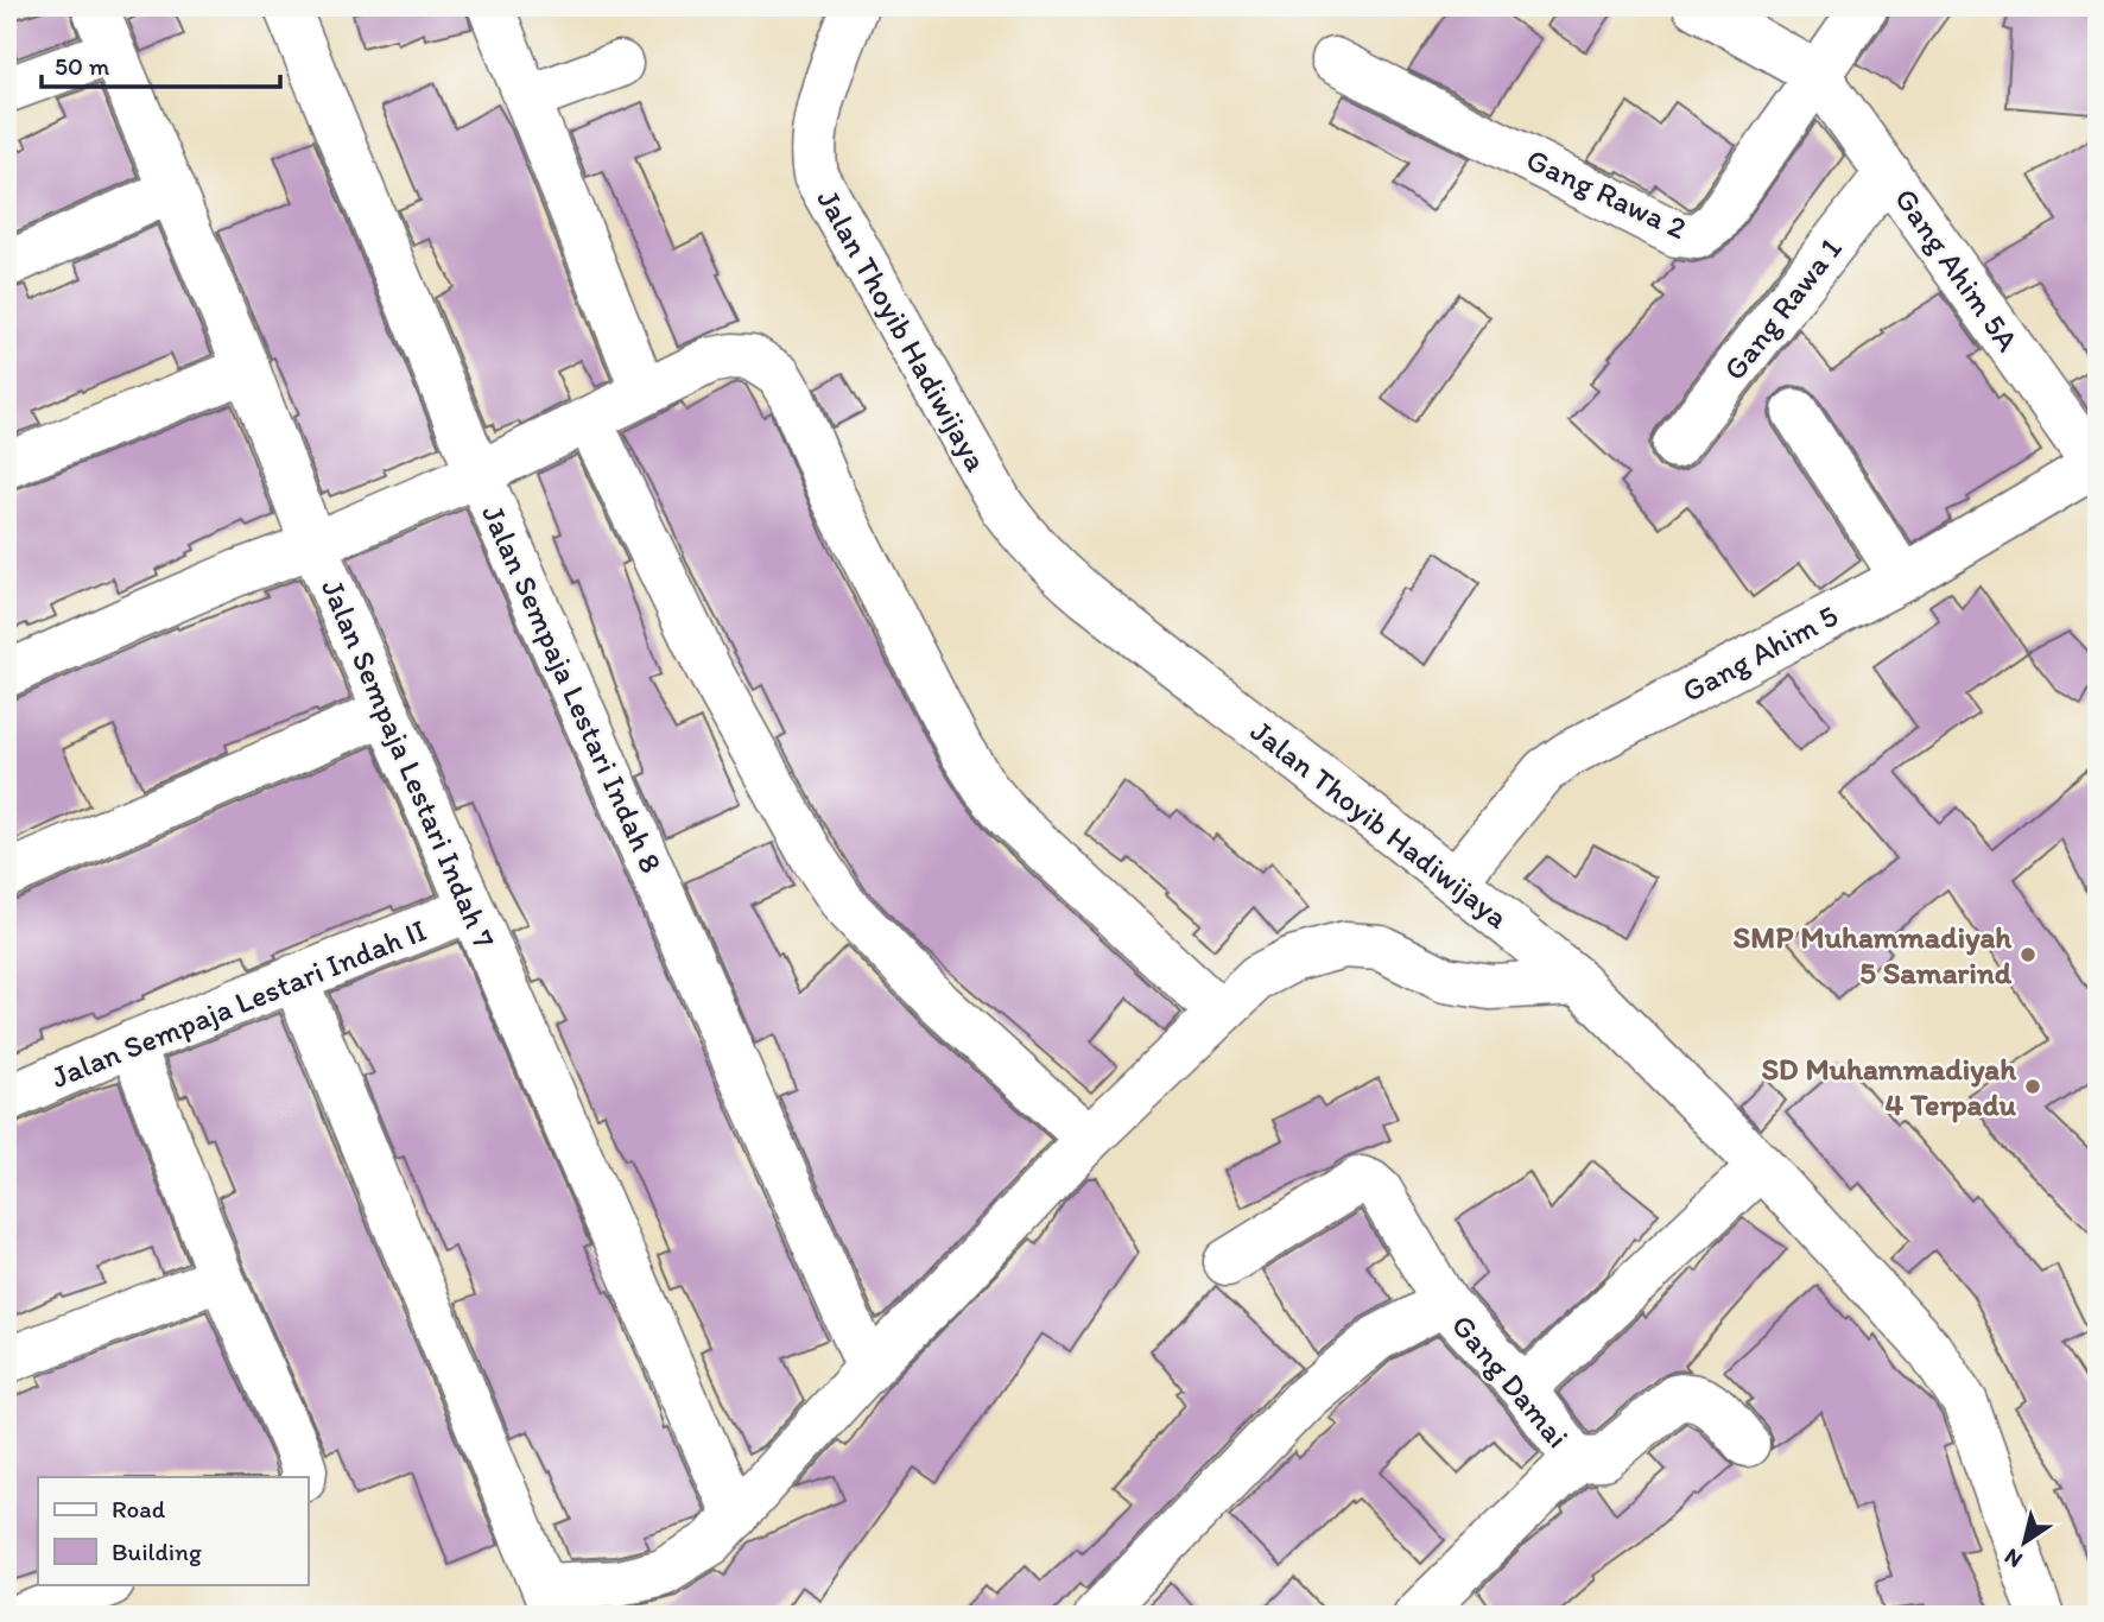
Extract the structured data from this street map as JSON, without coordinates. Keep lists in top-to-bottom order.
{
  "streets": {
    "street": [
      "Gang Rawa 2",
      "Gang Ahim 5A",
      "Gang Rawa 1",
      "Jalan Thoyib Hadiwijaya",
      "Gang Ahim 5",
      "Jalan Sempaja Lestari Indah 8",
      "Jalan Sempaja Lestari Indah 7",
      "Jalan Sempaja Lestari Indah II",
      "Gang Damai"
    ]
  },
  "crossings": [
    ["Gang Rawa 2", "Gang Ahim 5A"],
    ["Gang Ahim 5A", "Gang Rawa 1"],
    ["Gang Ahim 5A", "Gang Ahim 5"],
    ["Jalan Thoyib Hadiwijaya", "Gang Ahim 5"],
    ["Jalan Sempaja Lestari Indah 7", "Jalan Sempaja Lestari Indah II"]
  ],
  "places": ["SMP Muhammadiyah 5 Samarind", "SD Muhammadiyah 4 Terpadu"],
  "legend": ["Road", "Building"],
  "scale_bar": "50 m",
  "north": "bottom left"
}
